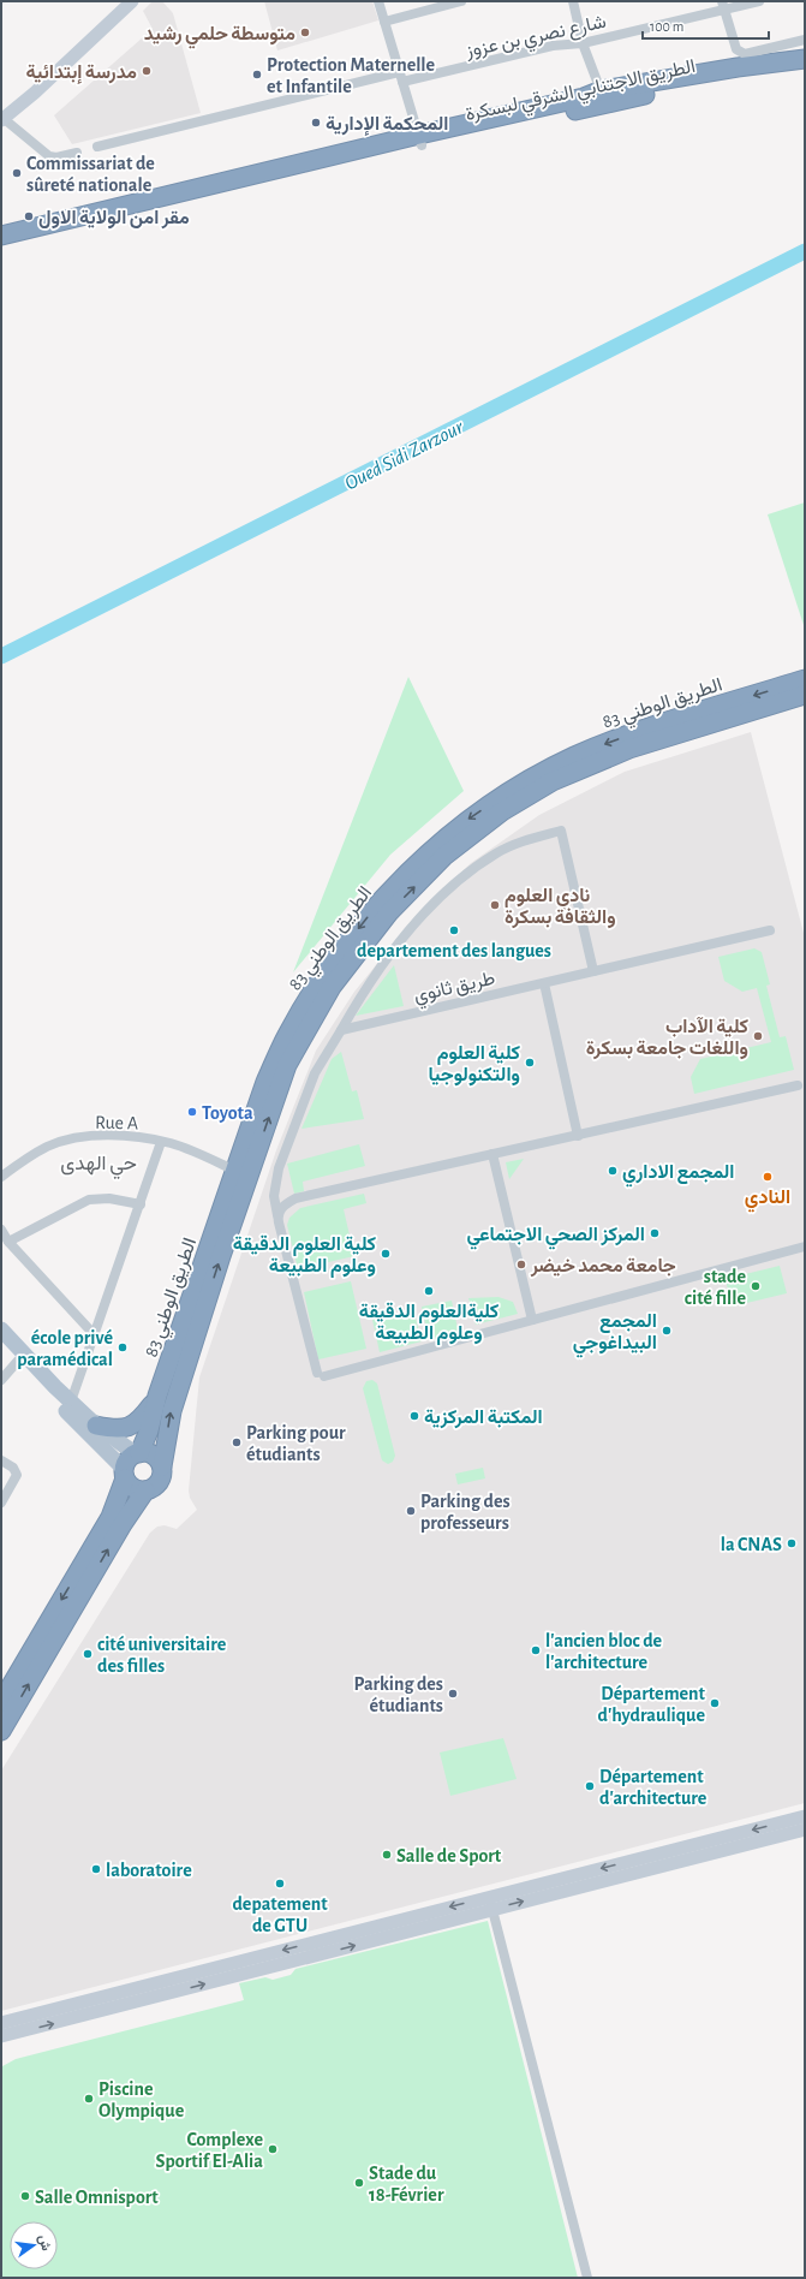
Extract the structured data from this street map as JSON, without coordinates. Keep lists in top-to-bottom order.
{
  "streets": {
    "highway": ["الطريق الاجتنابي الشرقي لبسكرة", "الطريق الوطني 83"],
    "street": ["شارع نصري بن عزوز", "طريق ثانوي", "Rue A"]
  },
  "crossings": [
    ["الطريق الوطني 83", "Rue A"]
  ],
  "districts": ["حي الهدى"],
  "water": ["Oued Sidi Zarzour"],
  "places": [
    "متوسطة حلمي رشيد",
    "مدرسة إبتدائية",
    "Protection Maternelle et Infantile",
    "المحكمة الإدارية",
    "Commissariat de sûreté nationale",
    "مقر امن الولاية الاول",
    "نادي العلوم والثقافة بسكرة",
    "departement des langues",
    "كلية الآداب واللغات جامعة بسكرة",
    "كلية العلوم والتكنولوجيا",
    "Toyota",
    "المجمع الاداري",
    "النادي",
    "المركز الصحي الاجتماعي",
    "كلية العلوم الدقيقة وعلوم الطبيعة",
    "جامعة محمد خيضر",
    "stade cité fille",
    "كليةالعلوم الدقيقة وعلوم الطبيعة",
    "المجمع البيداغوجي",
    "école privé paramédical",
    "المكتبة المركزية",
    "Parking pour étudiants",
    "Parking des professeurs",
    "la CNAS",
    "l'ancien bloc de l'architecture",
    "cité universitaire des filles",
    "Parking des étudiants",
    "Département d'hydraulique",
    "Département d'architecture",
    "Salle de Sport",
    "laboratoire",
    "depatement de GTU",
    "Piscine Olympique",
    "Complexe Sportif El-Alia",
    "Stade du 18-Février",
    "Salle Omnisport"
  ],
  "scale_bar": "100 m",
  "north": "right"
}
